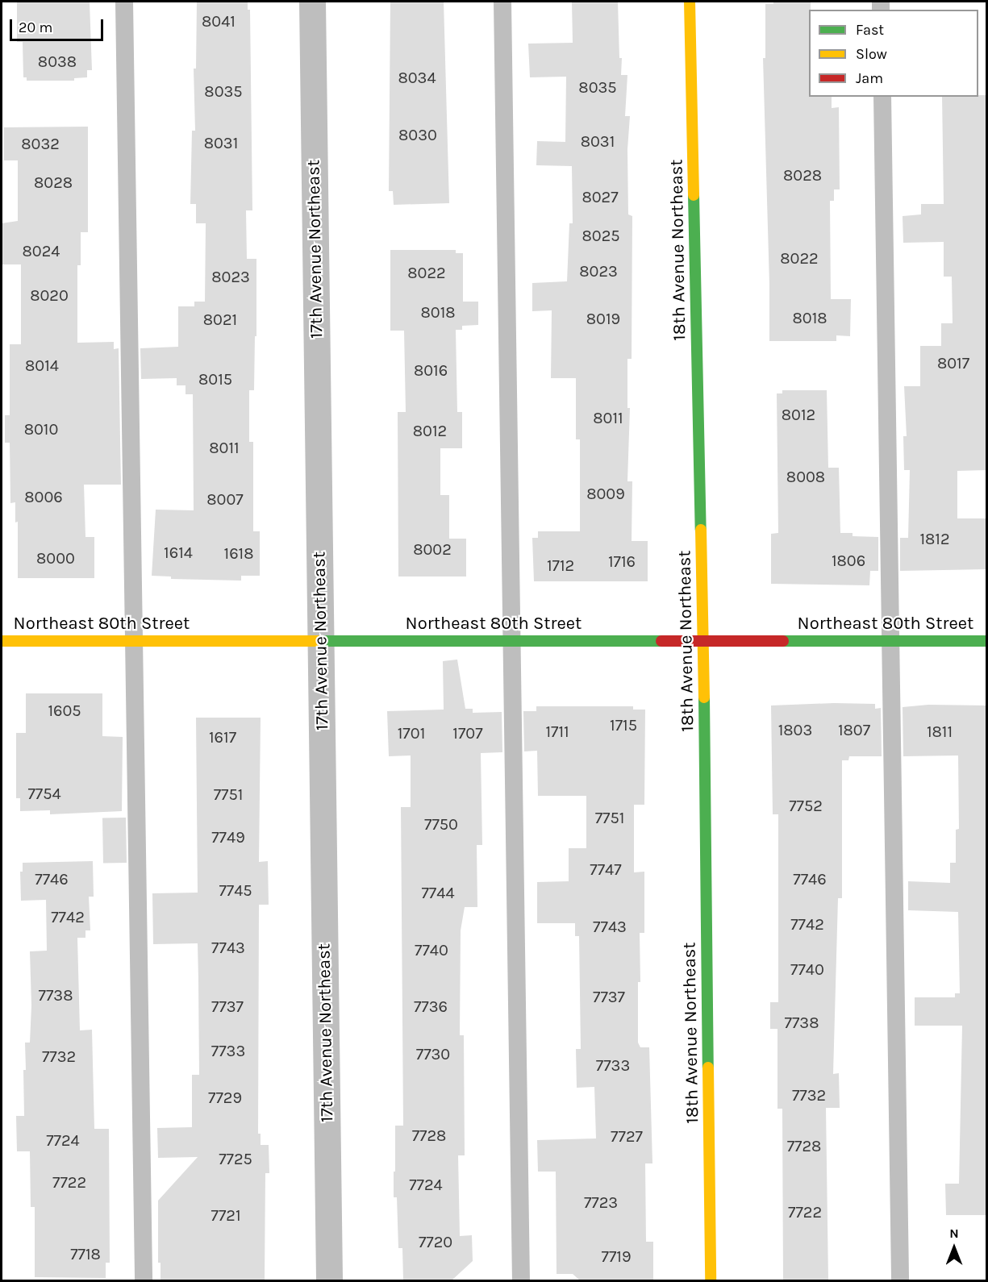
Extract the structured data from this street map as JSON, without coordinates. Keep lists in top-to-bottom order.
{
  "streets": {
    "street": ["17th Avenue Northeast", "18th Avenue Northeast", "Northeast 80th Street"]
  },
  "crossings": [
    ["17th Avenue Northeast", "Northeast 80th Street"],
    ["18th Avenue Northeast", "Northeast 80th Street"]
  ],
  "house_numbers": [
    "8041",
    "8038",
    "8034",
    "8035",
    "8035",
    "8030",
    "8031",
    "8031",
    "8032",
    "8028",
    "8028",
    "8027",
    "8025",
    "8024",
    "8022",
    "8023",
    "8022",
    "8023",
    "8020",
    "8018",
    "8018",
    "8019",
    "8021",
    "8017",
    "8014",
    "8016",
    "8015",
    "8012",
    "8011",
    "8010",
    "8012",
    "8011",
    "8008",
    "8009",
    "8006",
    "8007",
    "1812",
    "8002",
    "1614",
    "1618",
    "8000",
    "1806",
    "1716",
    "1712",
    "1605",
    "1715",
    "1803",
    "1807",
    "1711",
    "1811",
    "1701",
    "1707",
    "1617",
    "7754",
    "7751",
    "7752",
    "7751",
    "7750",
    "7749",
    "7747",
    "7746",
    "7746",
    "7745",
    "7744",
    "7742",
    "7742",
    "7743",
    "7743",
    "7740",
    "7740",
    "7738",
    "7737",
    "7737",
    "7736",
    "7738",
    "7733",
    "7730",
    "7732",
    "7733",
    "7732",
    "7729",
    "7728",
    "7727",
    "7724",
    "7728",
    "7725",
    "7722",
    "7724",
    "7723",
    "7722",
    "7721",
    "7720",
    "7718",
    "7719"
  ],
  "legend": ["Fast", "Slow", "Jam"],
  "scale_bar": "20 m",
  "north": "top"
}
